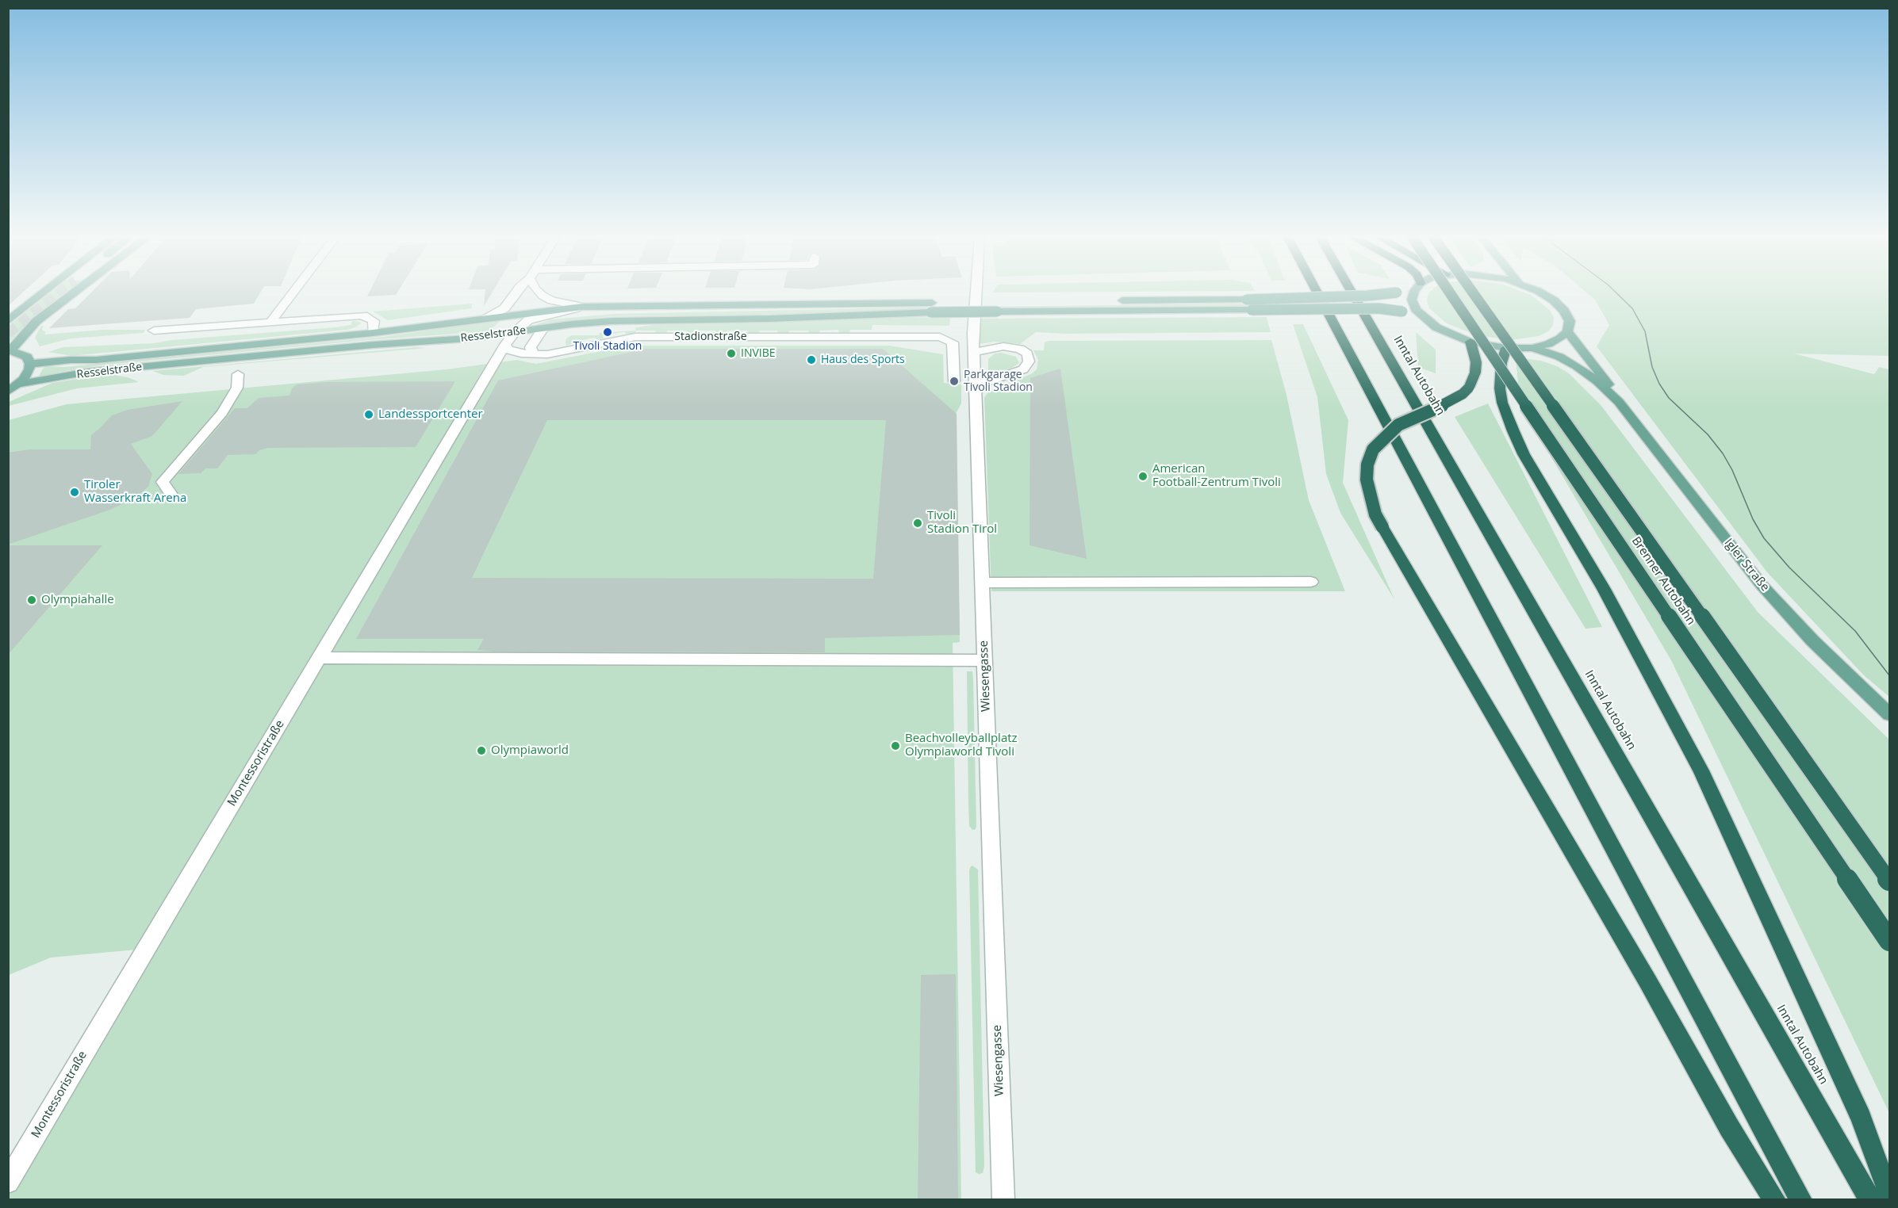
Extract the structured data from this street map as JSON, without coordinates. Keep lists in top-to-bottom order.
{
  "streets": {
    "highway": ["Inntal Autobahn", "Brenner Autobahn"],
    "main road": ["Resselstraße", "Igler Straße"],
    "street": ["Stadionstraße", "Wiesengasse", "Montessoristraße"]
  },
  "crossings": [
    ["Resselstraße", "Stadionstraße"],
    ["Resselstraße", "Montessoristraße"],
    ["Stadionstraße", "Montessoristraße"]
  ],
  "places": [
    "Tivoli Stadion",
    "INVIBE",
    "Haus des Sports",
    "Parkgarage Tivoli Stadion",
    "Landessportcenter",
    "American Football-Zentrum Tivoli",
    "Tiroler Wasserkraft Arena",
    "Tivoli Stadion Tirol",
    "Olympiahalle",
    "Beachvolleyballplatz Olympiaworld Tivoli",
    "Olympiaworld"
  ]
}
